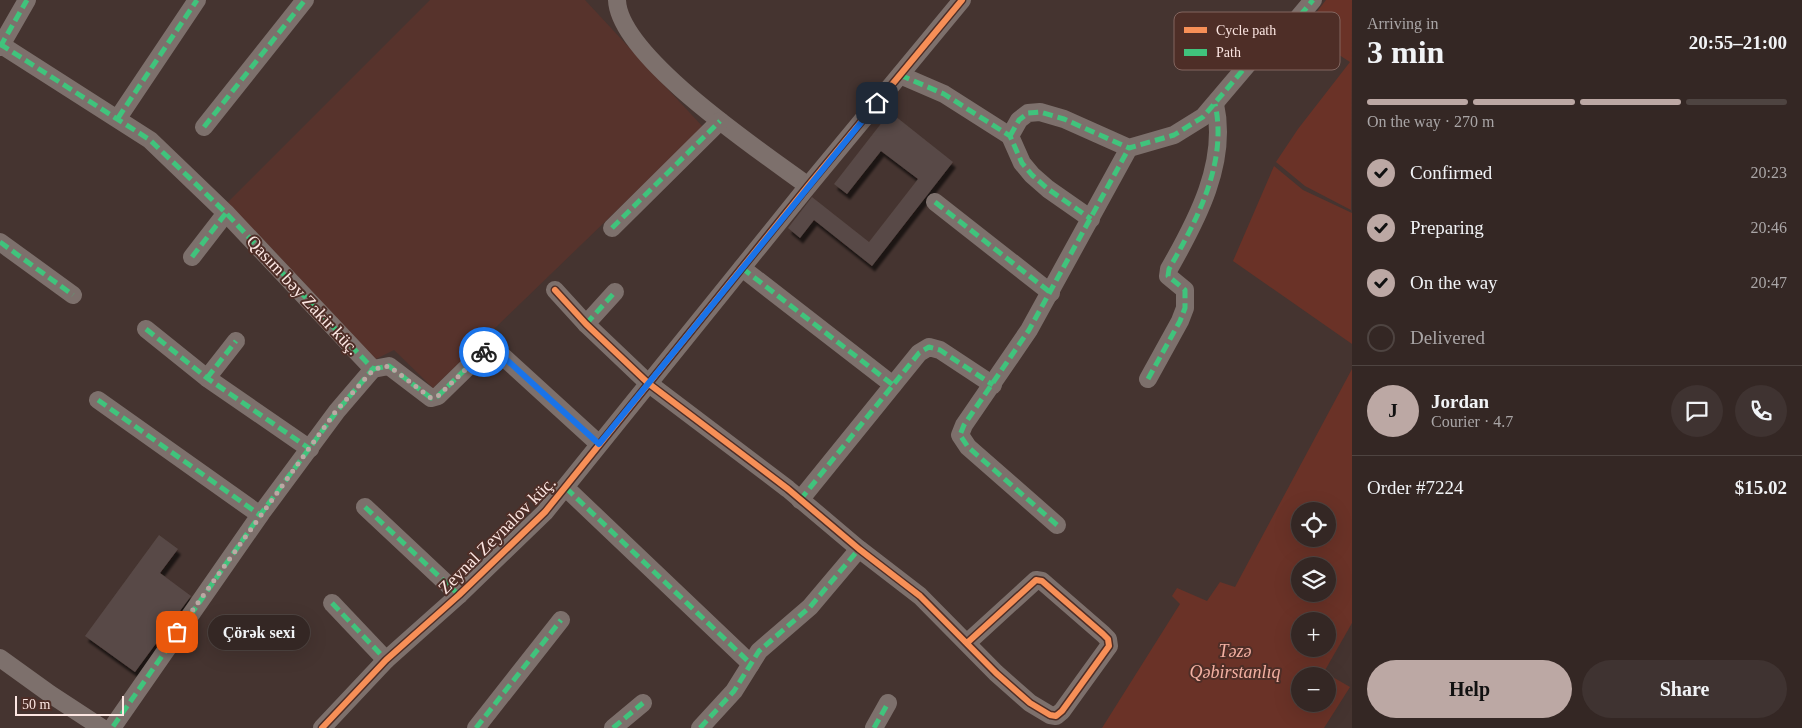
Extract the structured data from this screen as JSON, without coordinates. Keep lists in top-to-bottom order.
{
  "streets": {
    "street": ["Qasım bəy Zakir küç.", "Zeynal Zeynalov küç."]
  },
  "parks": ["Təzə Qəbirstanlıq"],
  "places": ["Çörək sexi"],
  "legend": ["Cycle path", "Path"],
  "scale_bar": "50 m",
  "page": {
    "heading": ["3 min", "Arriving in", "20:55–21:00"],
    "panel": [
      "Jordan",
      "Courier · 4.7",
      "Order #7224",
      "$15.02"
    ],
    "bar": "On the way · 270 m",
    "list": [
      ["Confirmed", "20:23"],
      ["Preparing", "20:46"],
      ["On the way", "20:47"],
      "Delivered"
    ],
    "round": "J",
    "map_buttons": ["+", "−"],
    "bubble": "Çörək sexi",
    "buttons": ["Help", "Share"],
    "scale": "50 m"
  }
}
